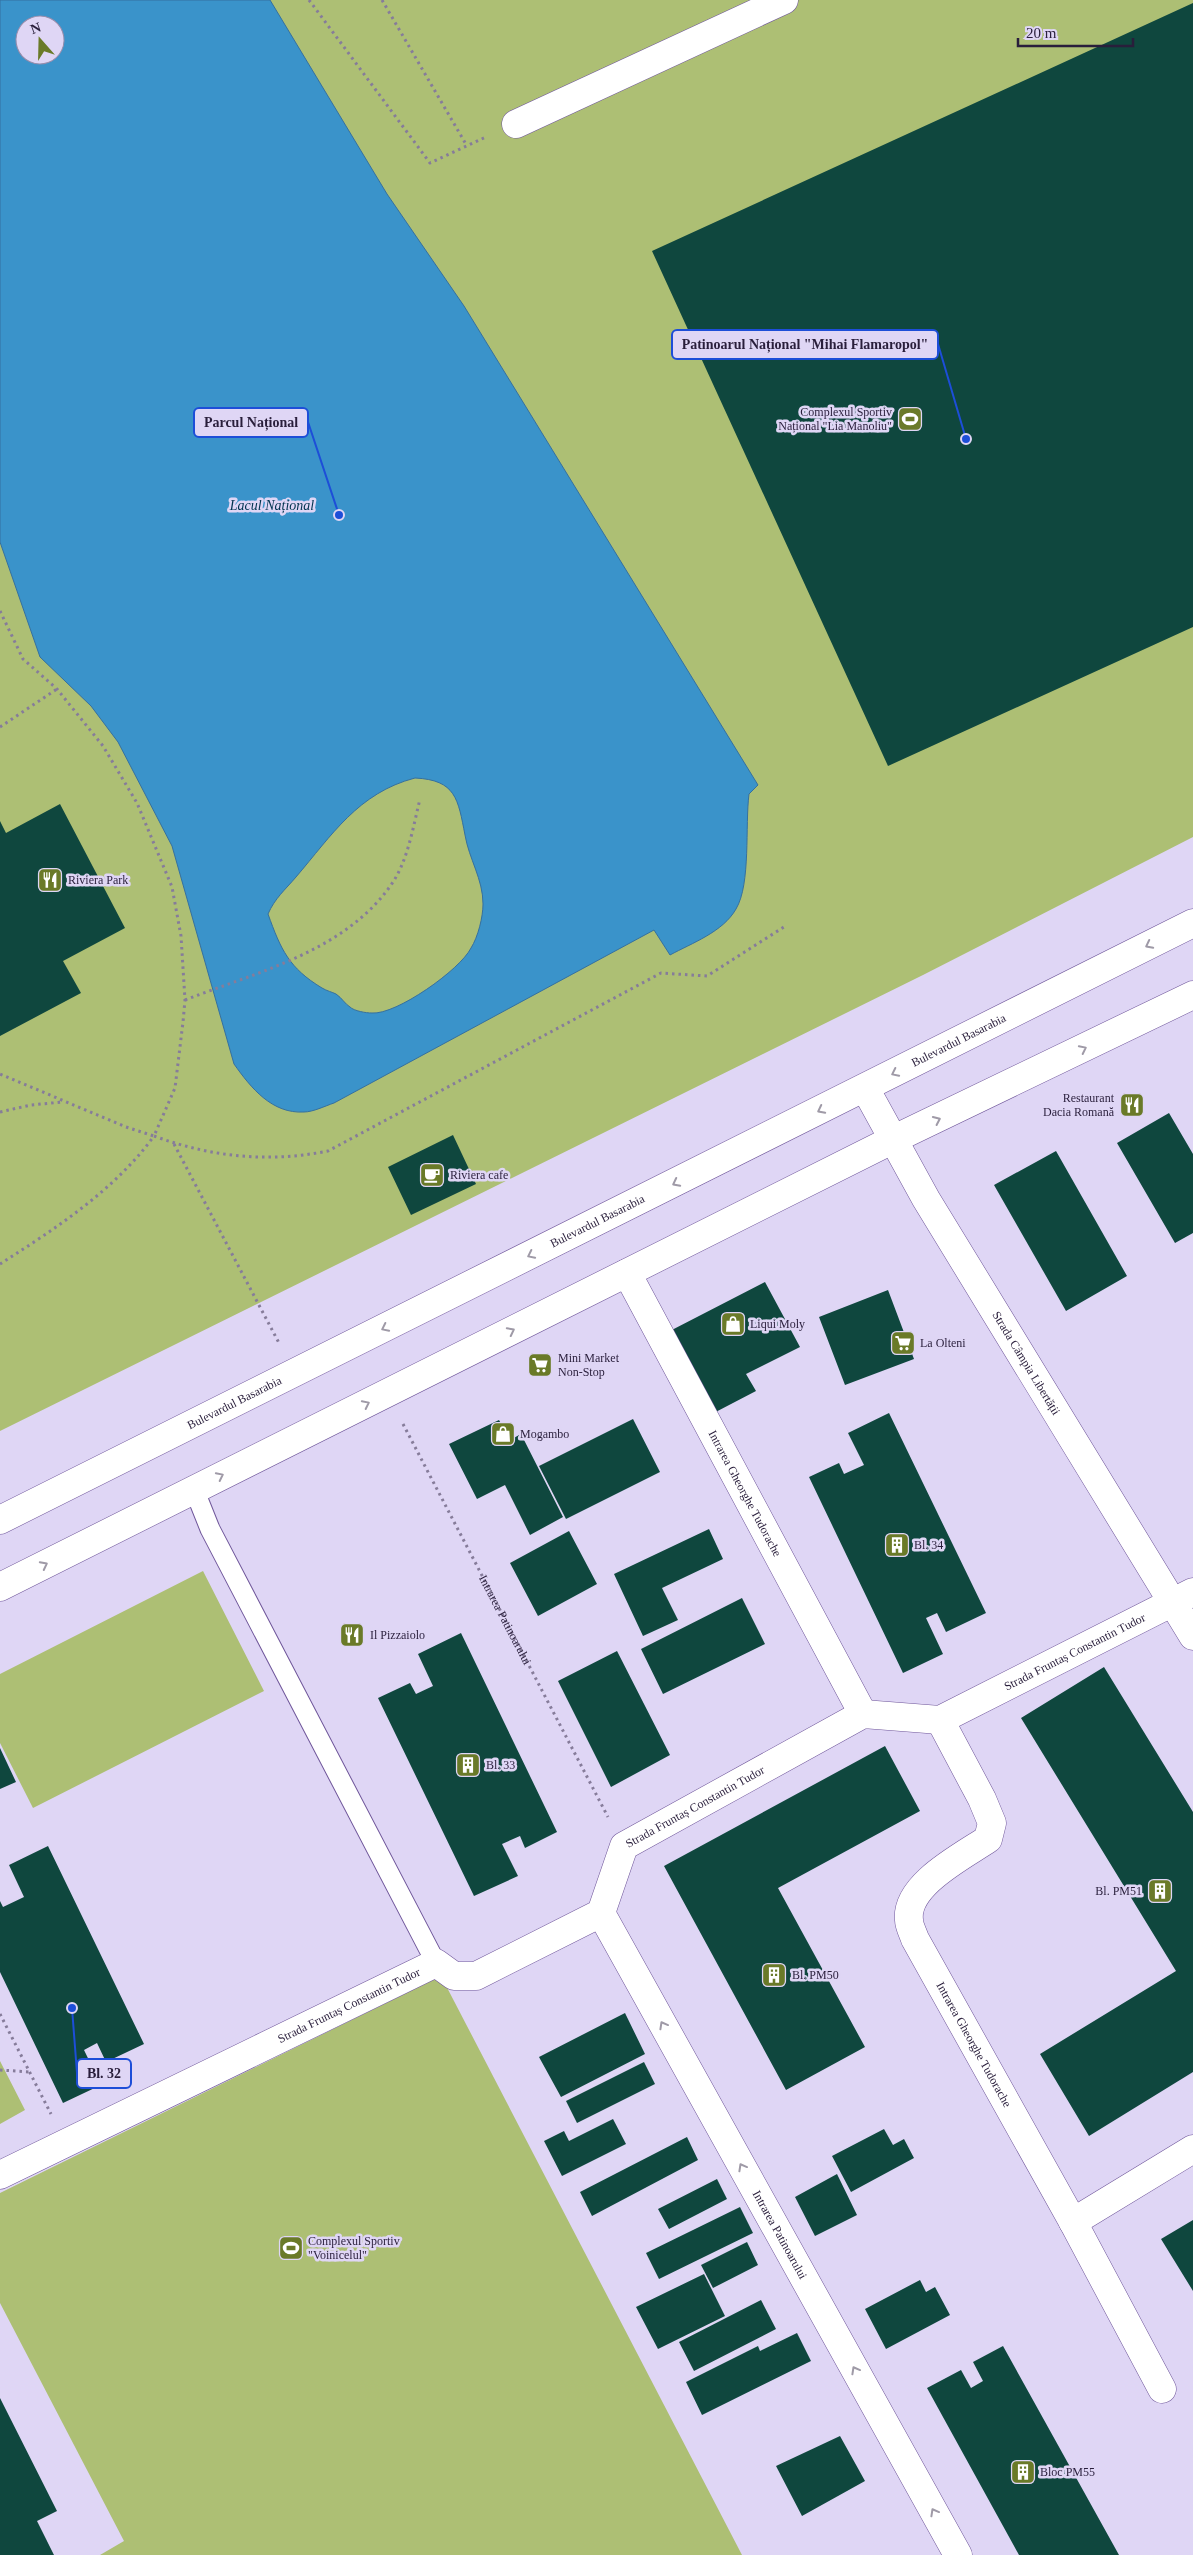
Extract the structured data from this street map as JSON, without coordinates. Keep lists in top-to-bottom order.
{
  "streets": {
    "street": [
      "Bulevardul Basarabia",
      "Strada Câmpia Libertății",
      "Intrarea Gheorghe Tudorache",
      "Intrarea Patinoarului",
      "Strada Fruntaș Constantin Tudor"
    ]
  },
  "crossings": [
    ["Bulevardul Basarabia", "Strada Câmpia Libertății"],
    ["Strada Câmpia Libertății", "Strada Fruntaș Constantin Tudor"],
    ["Intrarea Gheorghe Tudorache", "Strada Fruntaș Constantin Tudor"],
    ["Intrarea Patinoarului", "Strada Fruntaș Constantin Tudor"]
  ],
  "one_way": ["Intrarea Patinoarului"],
  "water": ["Lacul Național"],
  "places": {
    "sports": ["Complexul Sportiv Național \"Lia Manoliu\"", "Complexul Sportiv \"Voinicelul\""],
    "other": ["Patinoarul Național \"Mihai Flamaropol\"", "Parcul Național", "Bl. 32"],
    "restaurant": ["Riviera Park", "Restaurant Dacia Romană", "Il Pizzaiolo"],
    "cafe": ["Riviera cafe"],
    "shop": ["Liqui Moly", "Mogambo"],
    "supermarket": ["La Olteni", "Mini Market Non-Stop"],
    "building": [
      "Bl. 34",
      "Bl. 33",
      "Bl. PM51",
      "Bl. PM50",
      "Bloc PM55"
    ]
  },
  "scale_bar": "20 m",
  "north": "top"
}
